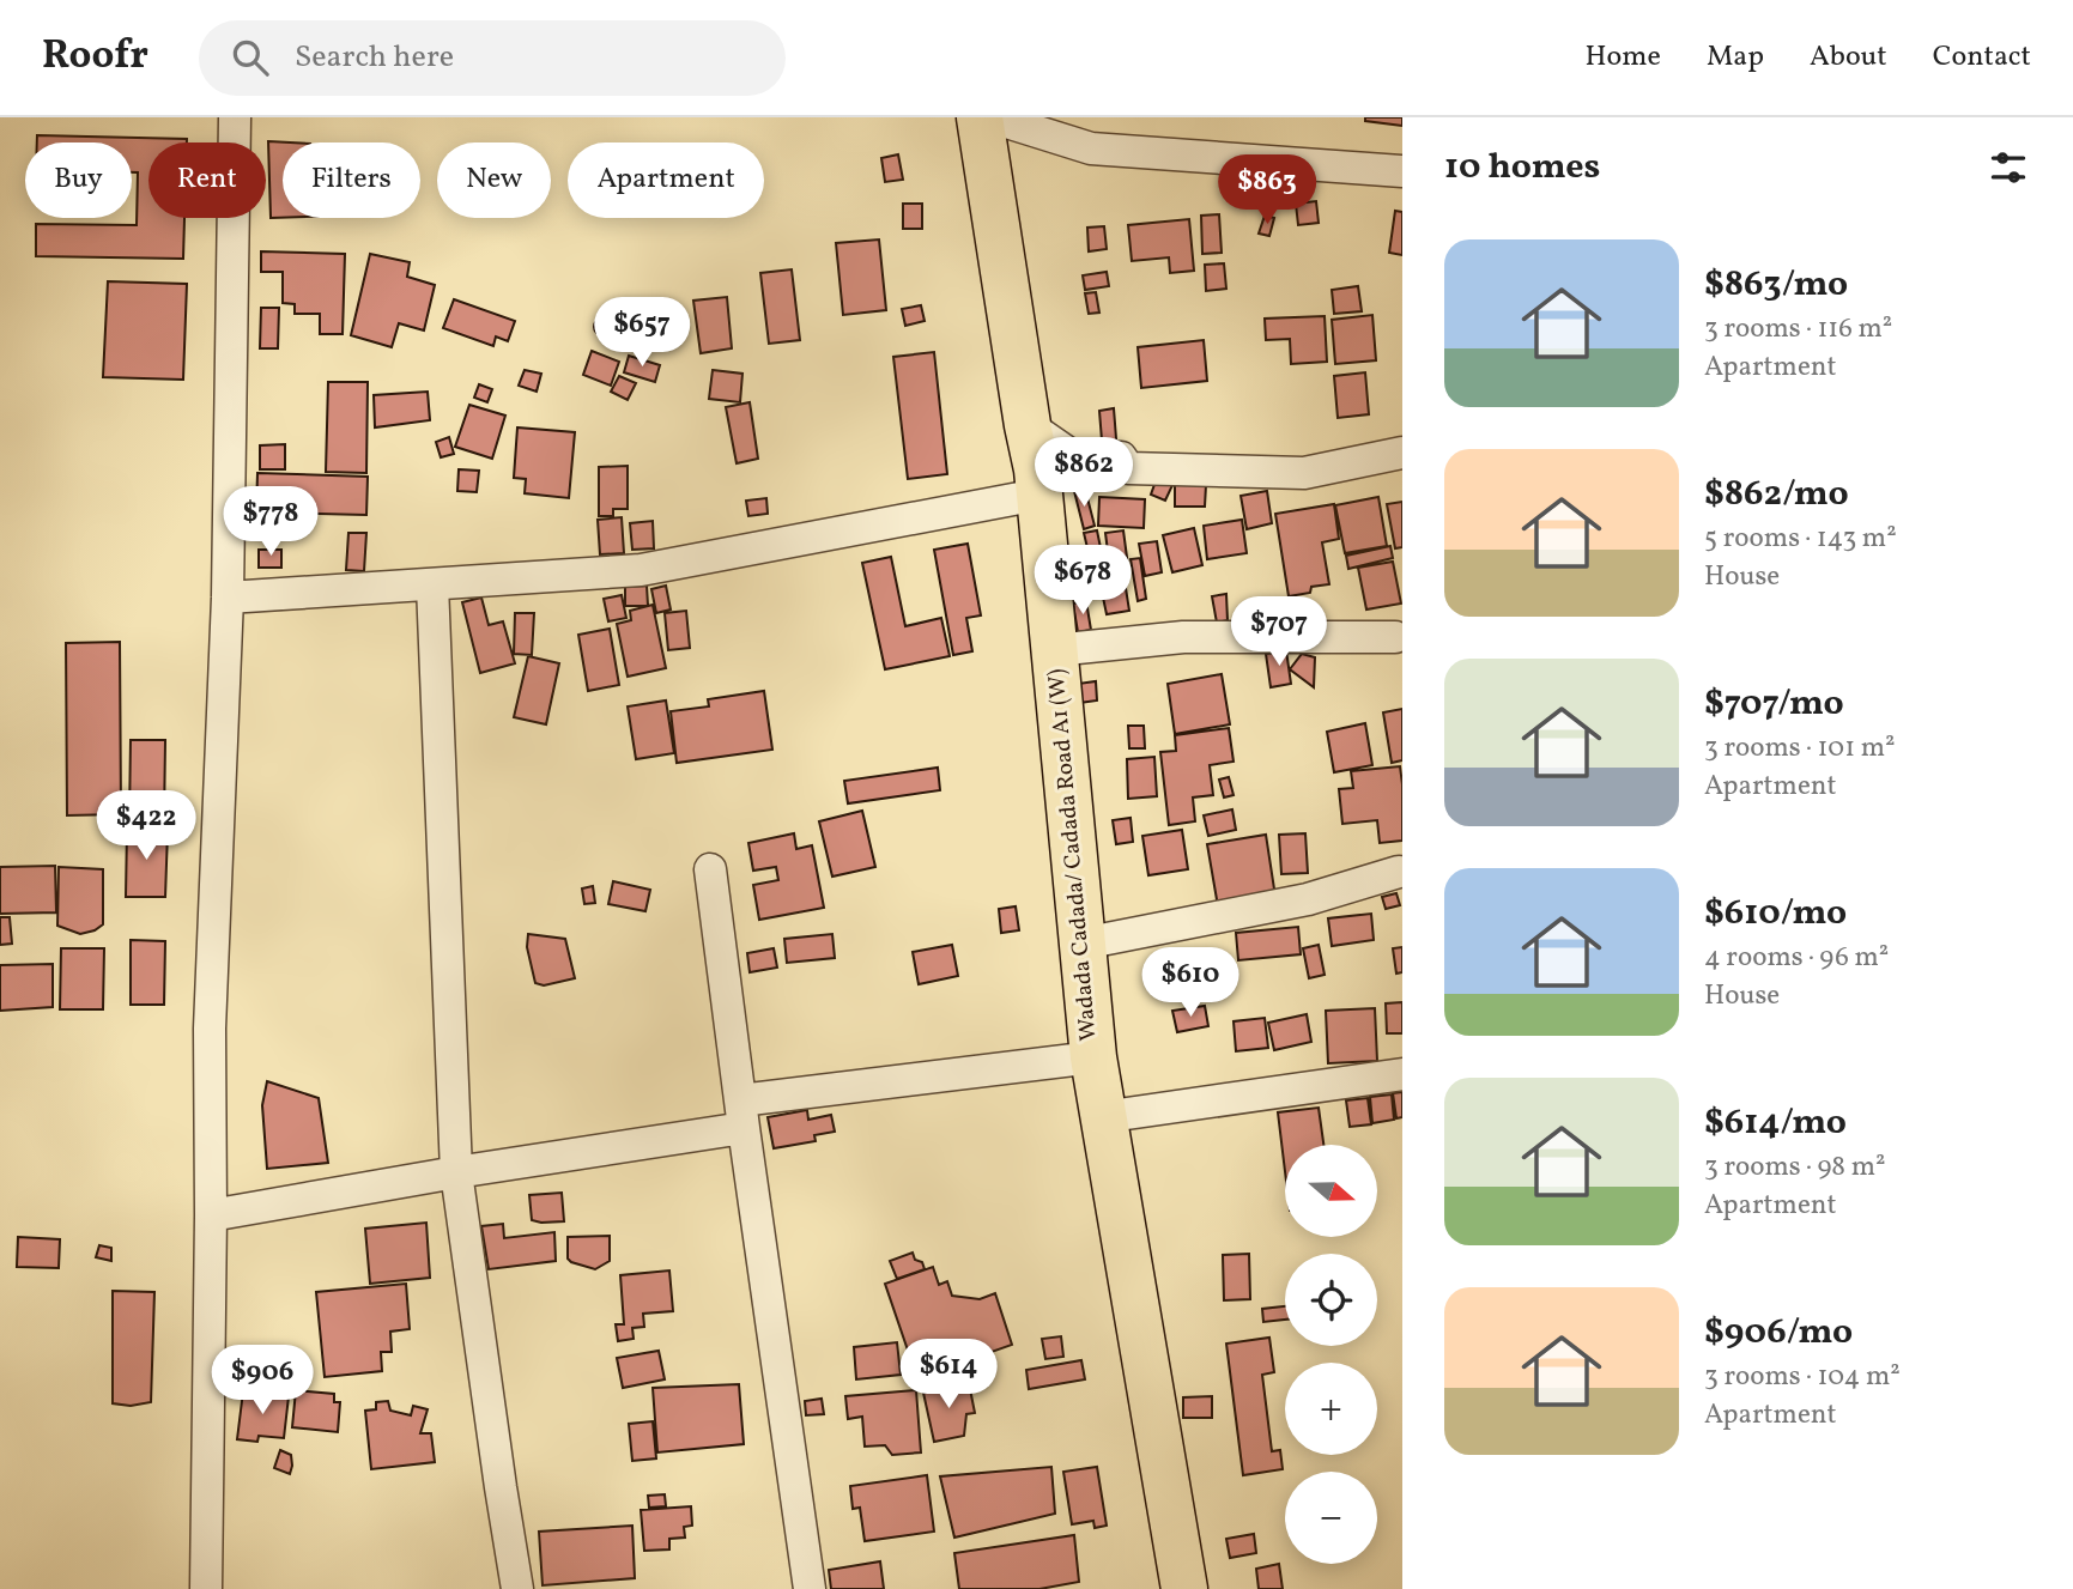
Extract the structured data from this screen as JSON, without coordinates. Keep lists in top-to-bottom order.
{
  "streets": {
    "main road": ["Wadada Cadada/ Cadada Road A1 (W)"]
  },
  "north": "right",
  "page": {
    "header": "Roofr",
    "search": "Search here",
    "nav": [
      "Home",
      "Map",
      "About",
      "Contact"
    ],
    "heading": "10 homes",
    "chip": [
      "Buy",
      "Rent",
      "Filters",
      "New",
      "Apartment"
    ],
    "price": [
      "$863",
      "$657",
      "$862",
      "$778",
      "$678",
      "$707",
      "$422",
      "$610",
      "$614",
      "$906"
    ],
    "list": [
      {
        "name": "$863/mo",
        "note": "3 rooms · 116 m² · Apartment"
      },
      {
        "name": "$862/mo",
        "note": "5 rooms · 143 m² · House"
      },
      {
        "name": "$707/mo",
        "note": "3 rooms · 101 m² · Apartment"
      },
      {
        "name": "$610/mo",
        "note": "4 rooms · 96 m² · House"
      },
      {
        "name": "$614/mo",
        "note": "3 rooms · 98 m² · Apartment"
      },
      {
        "name": "$906/mo",
        "note": "3 rooms · 104 m² · Apartment"
      }
    ],
    "map_buttons": ["+", "−"]
  }
}
